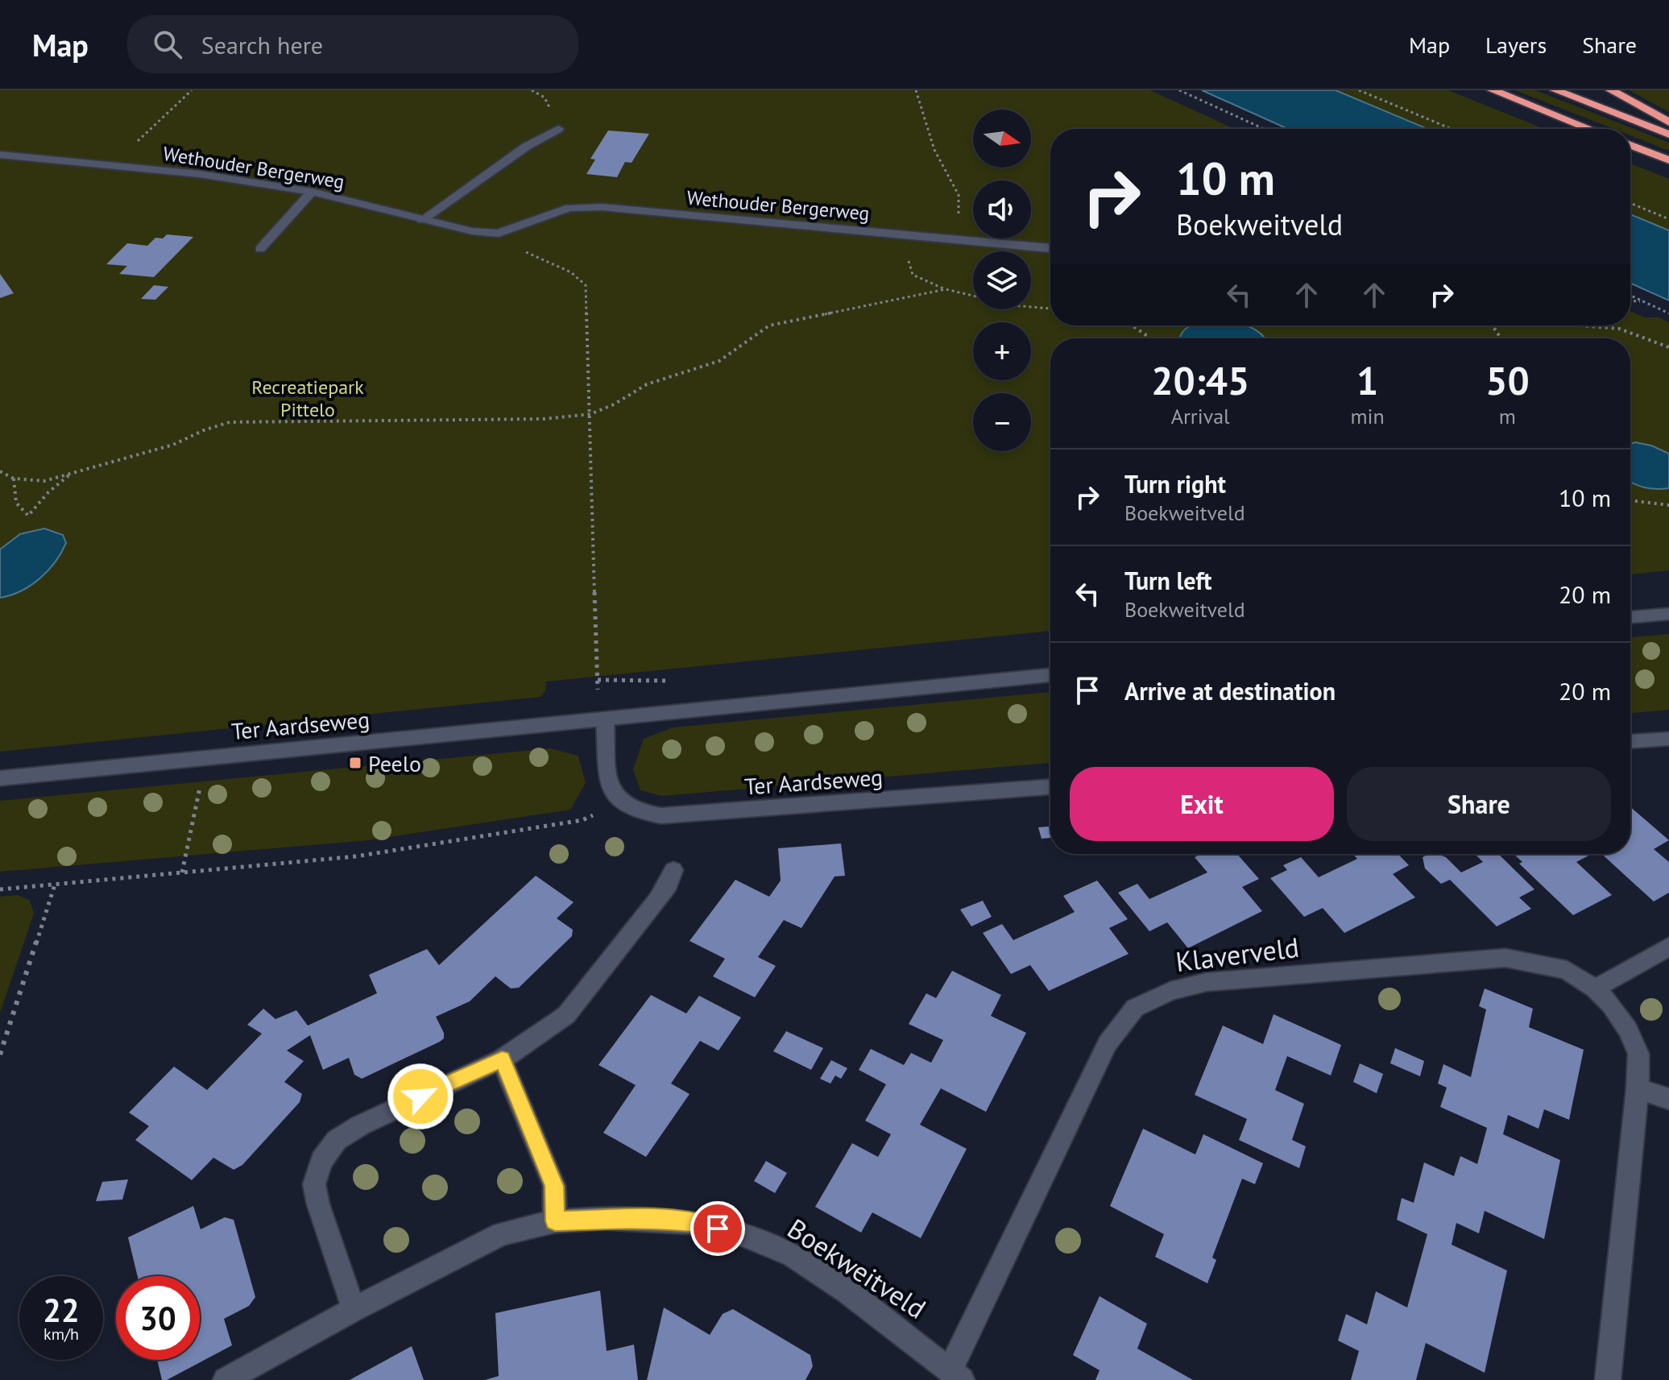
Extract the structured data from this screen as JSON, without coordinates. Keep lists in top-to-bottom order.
{
  "streets": {
    "street": [
      "Wethouder Bergerweg",
      "Ter Aardseweg",
      "Klaverveld",
      "Boekweitveld"
    ]
  },
  "crossings": [
    ["Klaverveld", "Boekweitveld"]
  ],
  "parks": ["Recreatiepark Pittelo"],
  "places": {
    "transit": ["Peelo"]
  },
  "north": "right",
  "page": {
    "header": "Map",
    "search": "Search here",
    "nav": ["Map", "Layers", "Share"],
    "map_buttons": ["+", "−"],
    "turn": ["10 m", "Boekweitveld"],
    "eta": [
      "20:45",
      "Arrival",
      "1",
      "min",
      "50",
      "m"
    ],
    "list": [
      {
        "name": "Turn right",
        "note": "Boekweitveld",
        "value": "10 m"
      },
      {
        "name": "Turn left",
        "note": "Boekweitveld",
        "value": "20 m"
      },
      {
        "name": "Arrive at destination",
        "value": "20 m"
      }
    ],
    "buttons": ["Exit", "Share"],
    "speed": "22 km/h",
    "limit": "30"
  }
}
